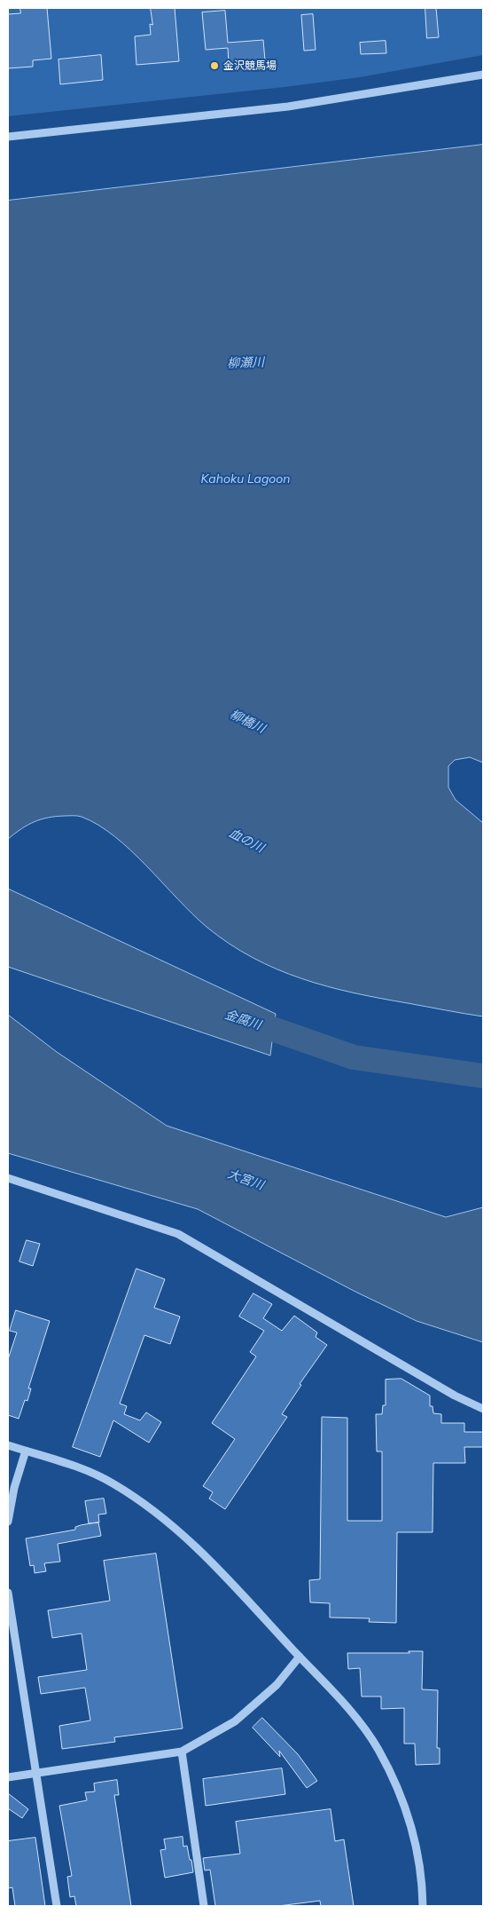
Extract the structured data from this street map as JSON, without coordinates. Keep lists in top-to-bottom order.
{
  "water": [
    "柳瀬川",
    "Kahoku Lagoon",
    "柳橋川",
    "血の川",
    "金腐川",
    "大宮川"
  ],
  "places": ["金沢競馬場"]
}
